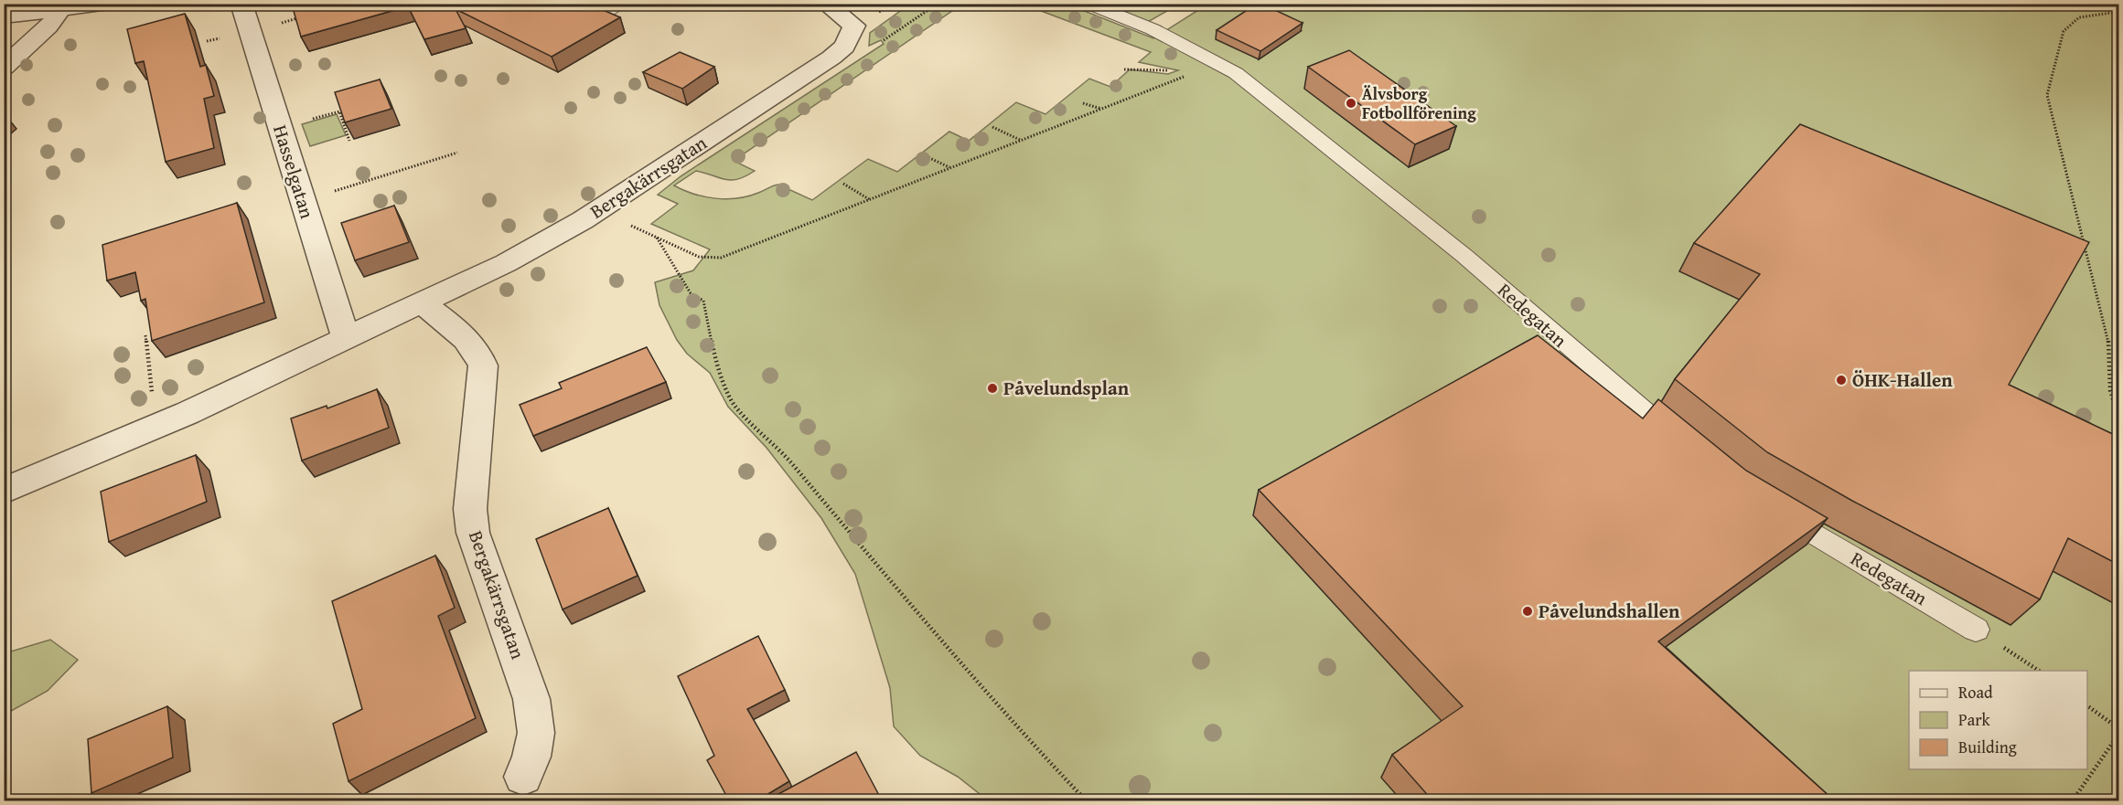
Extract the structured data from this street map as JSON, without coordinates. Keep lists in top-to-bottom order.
{
  "streets": {
    "street": ["Hasselgatan", "Bergakärrsgatan"],
    "lane": ["Redegatan"]
  },
  "crossings": [
    ["Hasselgatan", "Bergakärrsgatan"]
  ],
  "places": [
    "Älvsborg Fotbollförening",
    "ÖHK-Hallen",
    "Påvelundsplan",
    "Påvelundshallen"
  ],
  "legend": ["Road", "Park", "Building"]
}
